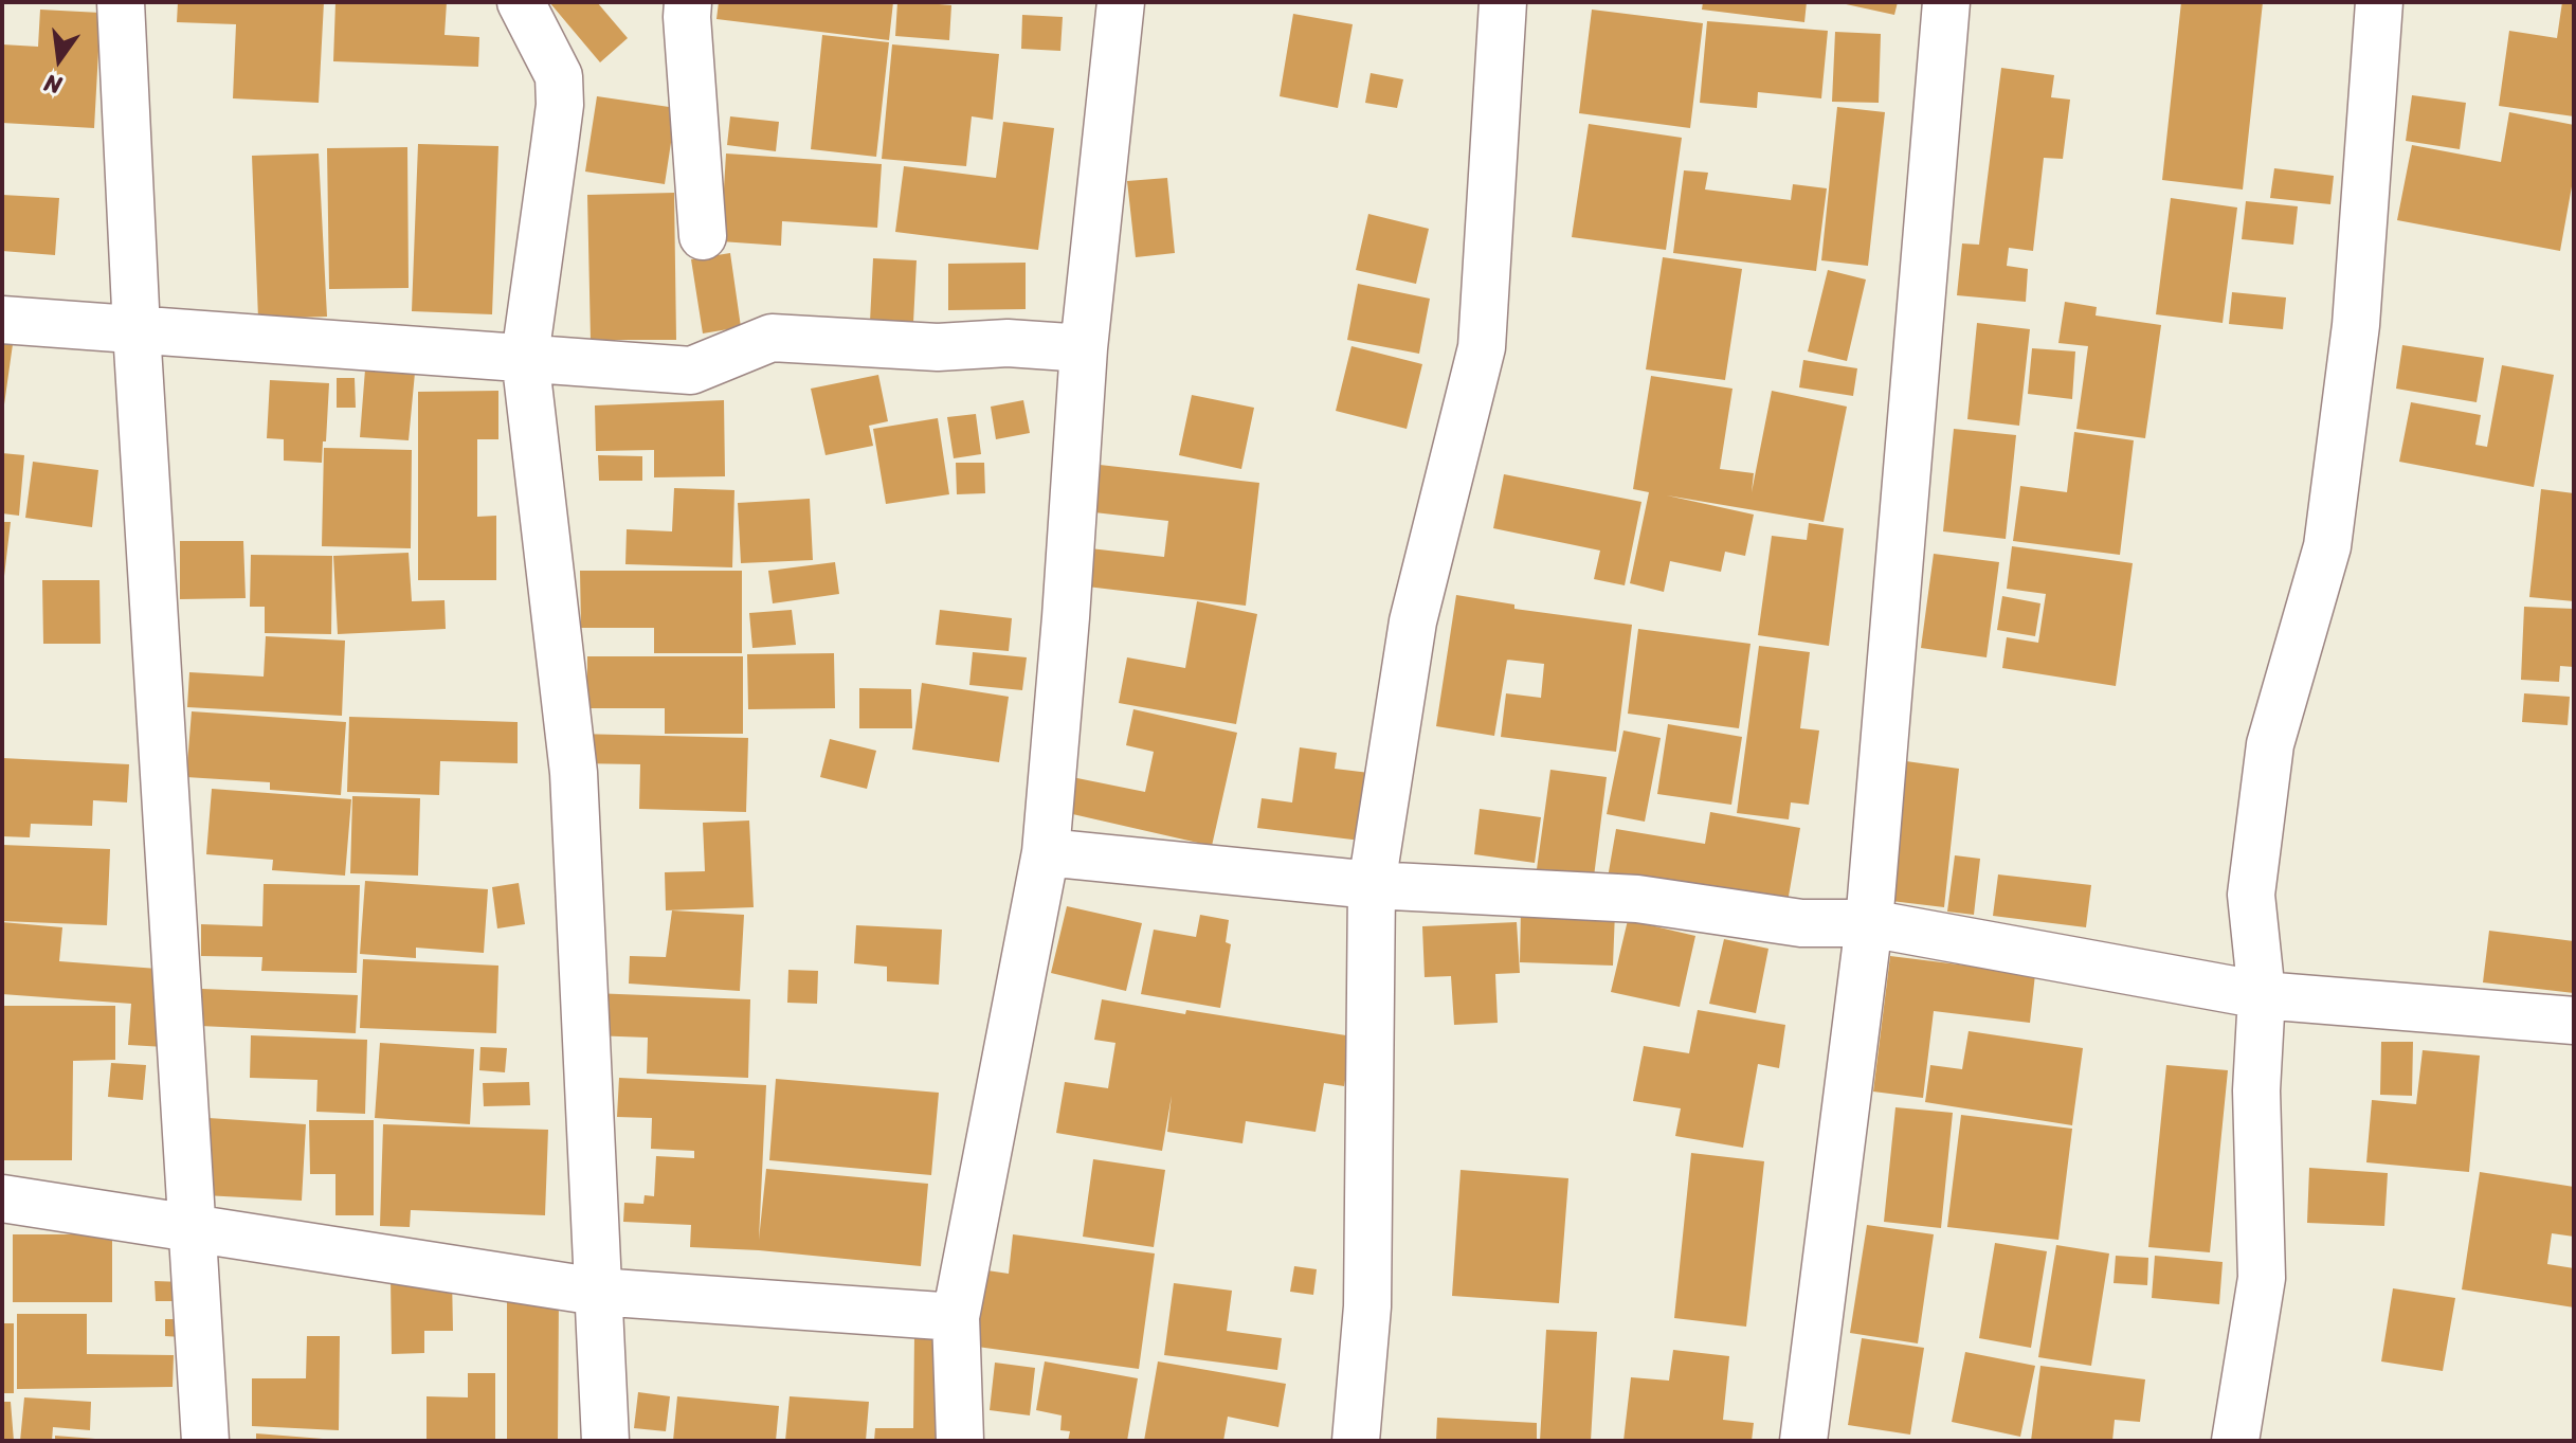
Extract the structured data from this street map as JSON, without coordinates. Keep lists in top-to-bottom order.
{
  "north": "bottom"
}
